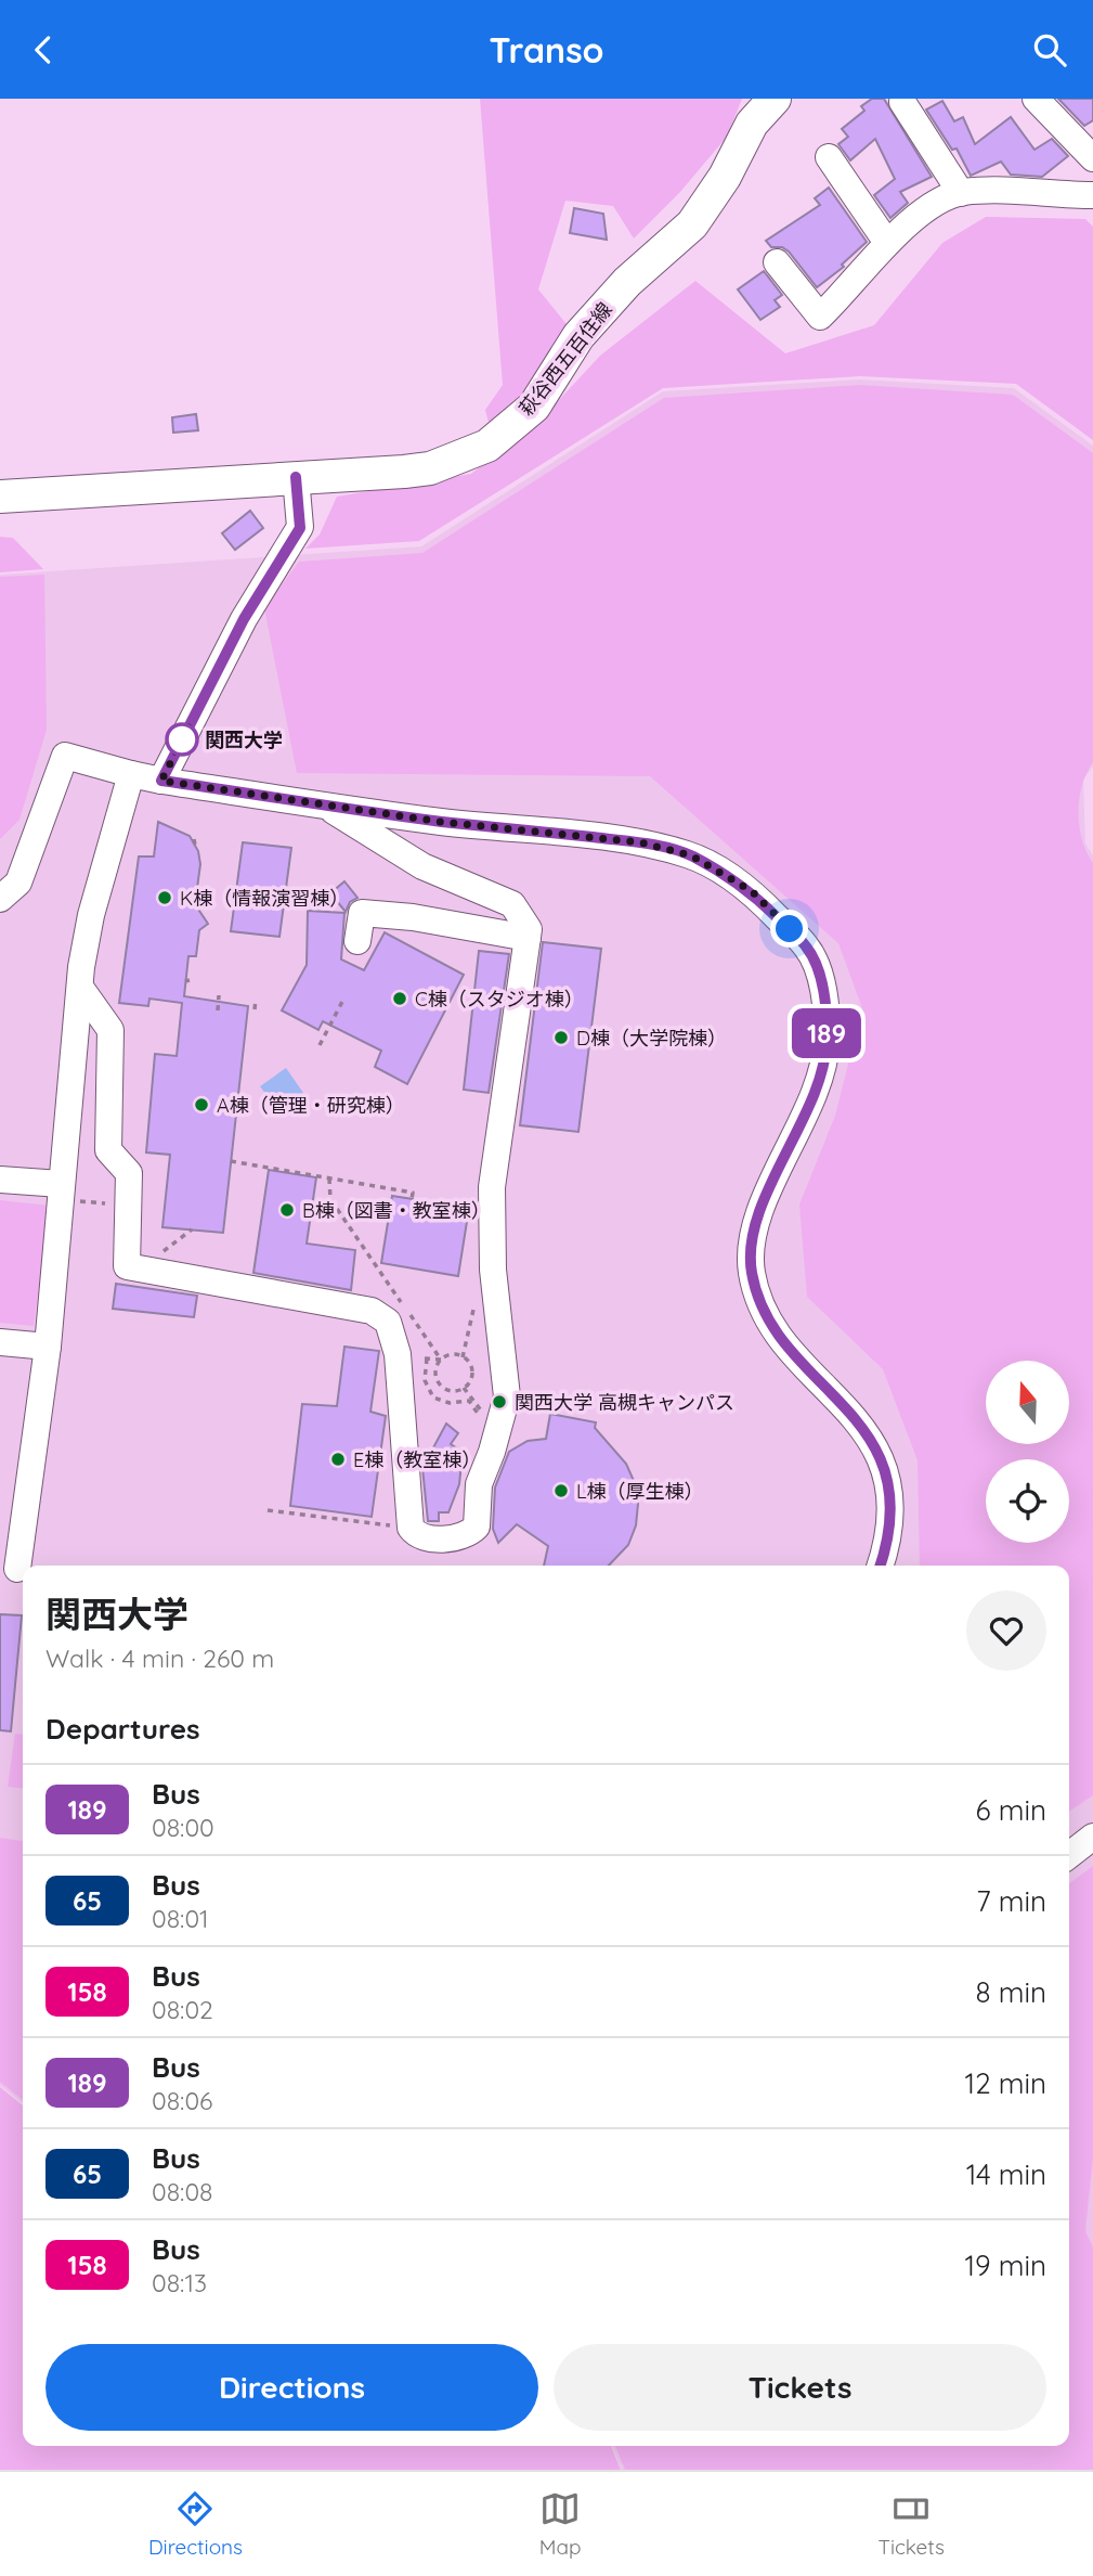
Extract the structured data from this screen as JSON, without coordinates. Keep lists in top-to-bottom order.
{
  "streets": {
    "main road": ["萩谷西五百住線"]
  },
  "places": [
    "関西大学",
    "K棟（情報演習棟）",
    "C棟（スタジオ棟）",
    "D棟（大学院棟）",
    "A棟（管理・研究棟）",
    "B棟（図書・教室棟）",
    "関西大学 高槻キャンパス",
    "E棟（教室棟）",
    "L棟（厚生棟）"
  ],
  "lines": ["bus line 189"],
  "north": "top",
  "page": {
    "header": "Transo",
    "on_map": "189",
    "heading": [
      ["関西大学", "Walk · 4 min · 260 m"],
      "Departures"
    ],
    "list": [
      {
        "mark": "189",
        "name": "Bus",
        "note": "08:00",
        "value": "6 min"
      },
      {
        "mark": "65",
        "name": "Bus",
        "note": "08:01",
        "value": "7 min"
      },
      {
        "mark": "158",
        "name": "Bus",
        "note": "08:02",
        "value": "8 min"
      },
      {
        "mark": "189",
        "name": "Bus",
        "note": "08:06",
        "value": "12 min"
      },
      {
        "mark": "65",
        "name": "Bus",
        "note": "08:08",
        "value": "14 min"
      },
      {
        "mark": "158",
        "name": "Bus",
        "note": "08:13",
        "value": "19 min"
      }
    ],
    "buttons": ["Directions", "Tickets"],
    "tabs": ["Directions", "Map", "Tickets"]
  }
}
